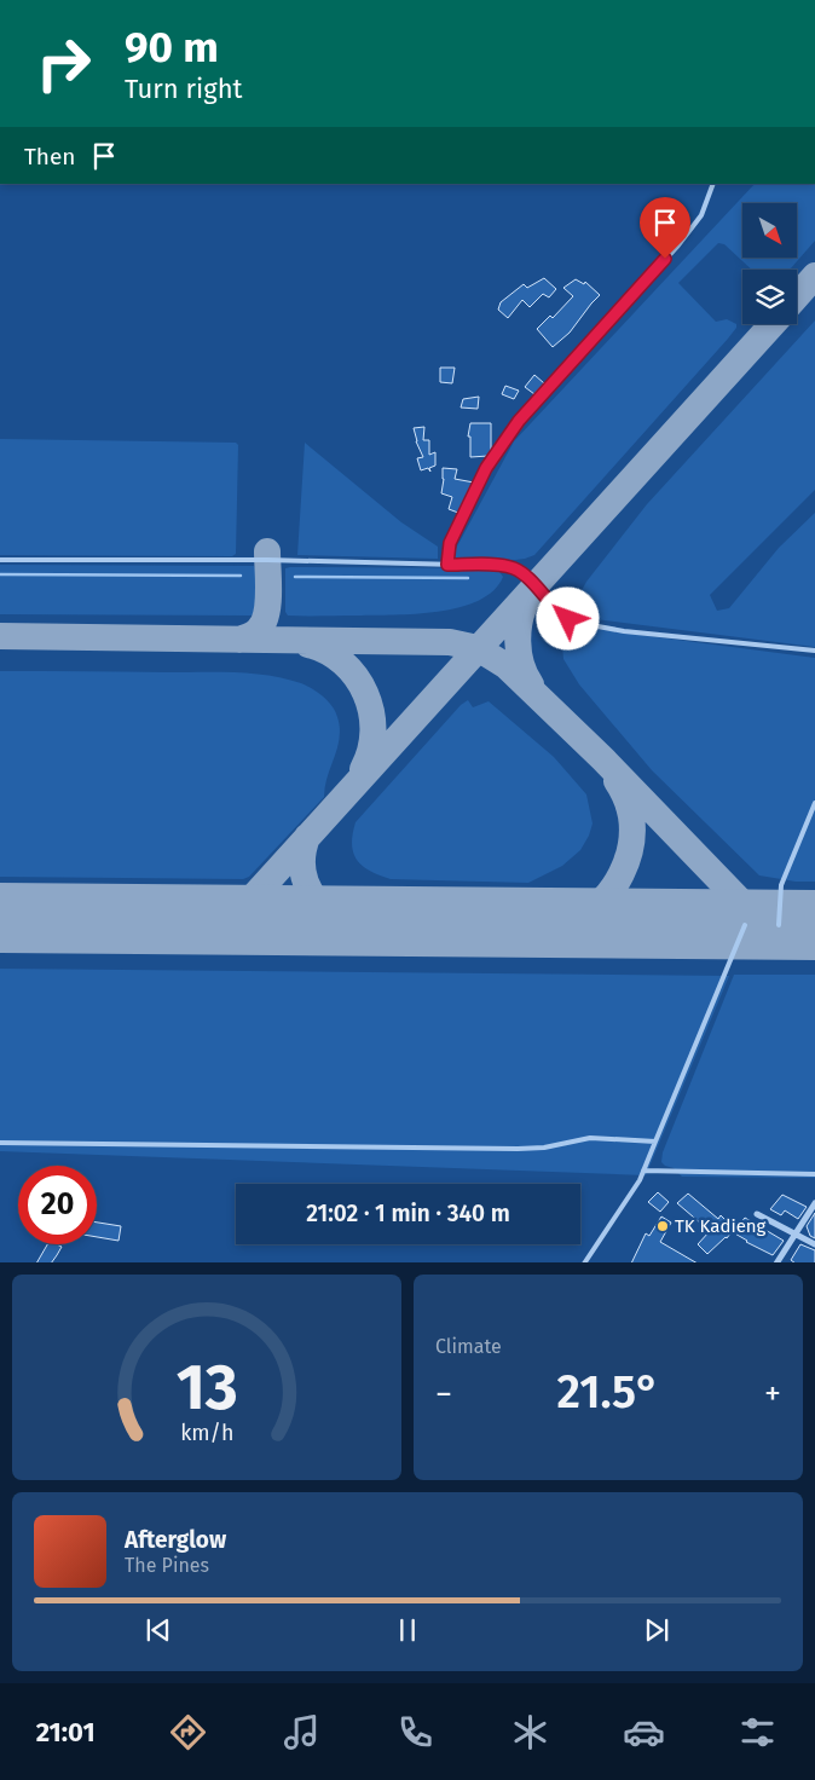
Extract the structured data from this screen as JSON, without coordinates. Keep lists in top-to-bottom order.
{
  "places": ["TK Kadieng"],
  "north": "bottom right",
  "page": {
    "turn": ["90 m", "Turn right"],
    "then": "Then",
    "limit": "20",
    "trip": "21:02 · 1 min · 340 m",
    "tile": "Climate",
    "heat": ["−", "21.5°", "+"],
    "song": ["Afterglow", "The Pines"],
    "tabs": "21:01",
    "gauge": ["13", "km/h"]
  }
}
